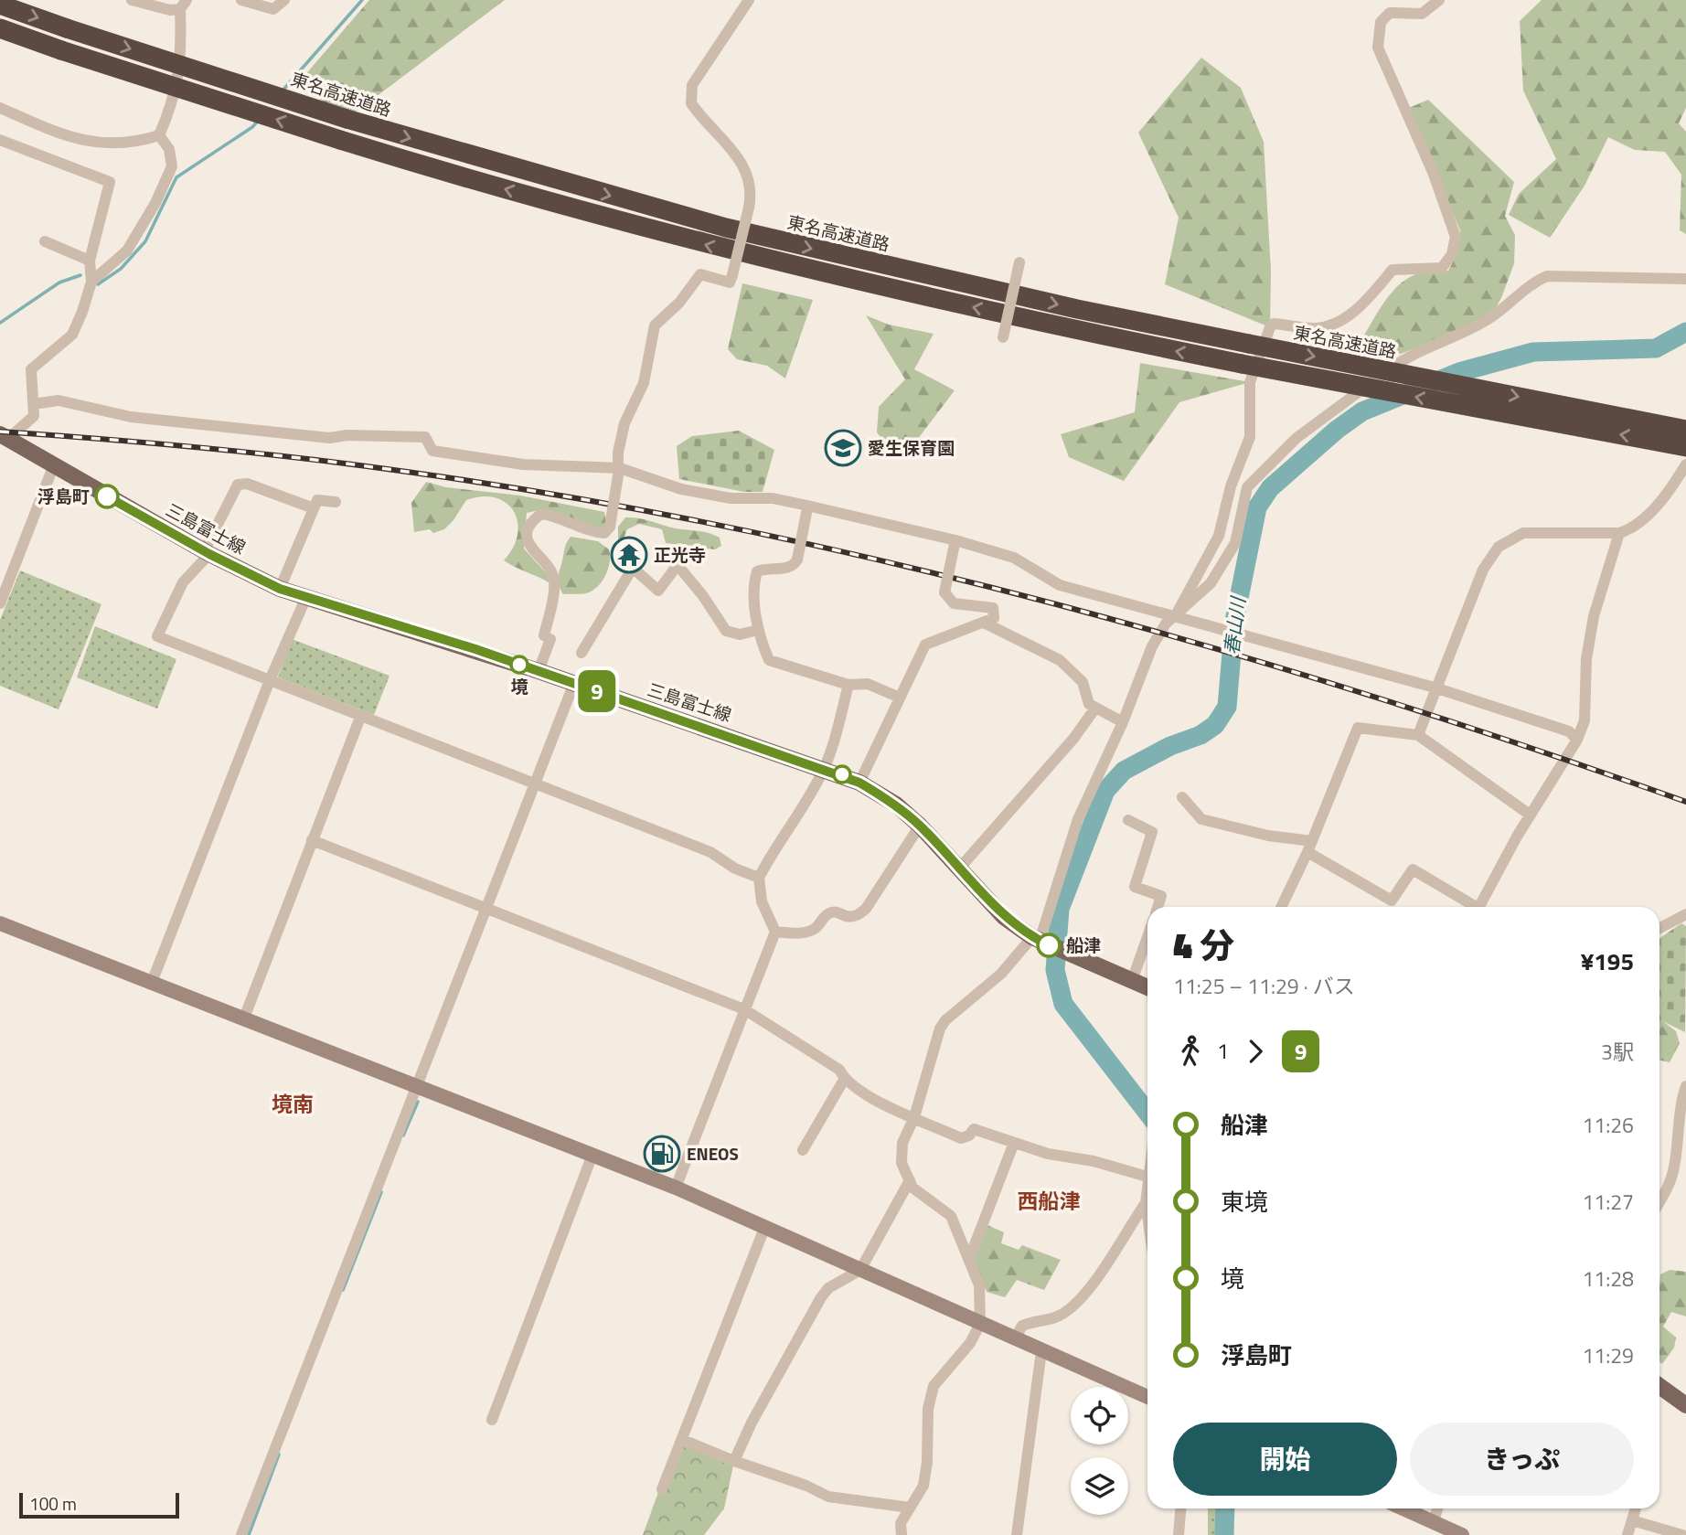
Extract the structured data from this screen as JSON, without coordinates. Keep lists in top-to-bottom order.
{
  "streets": {
    "highway": ["東名高速道路"],
    "main road": ["三島富士線"]
  },
  "districts": ["境南", "西船津"],
  "water": ["春山川"],
  "places": {
    "school or university": ["愛生保育園"],
    "other": ["浮島町", "境", "船津"],
    "temple": ["正光寺"],
    "fuel station": ["ENEOS"]
  },
  "lines": ["bus line 9"],
  "scale_bar": "100 m",
  "page": {
    "on_map": "9",
    "heading": ["4 分", "11:25 – 11:29 · バス", "¥195"],
    "legs": ["1", "9", "3駅"],
    "list": [
      {
        "name": "船津",
        "value": "11:26"
      },
      {
        "name": "東境",
        "value": "11:27"
      },
      {
        "name": "境",
        "value": "11:28"
      },
      {
        "name": "浮島町",
        "value": "11:29"
      }
    ],
    "buttons": ["開始", "きっぷ"],
    "scale": "100 m"
  }
}
